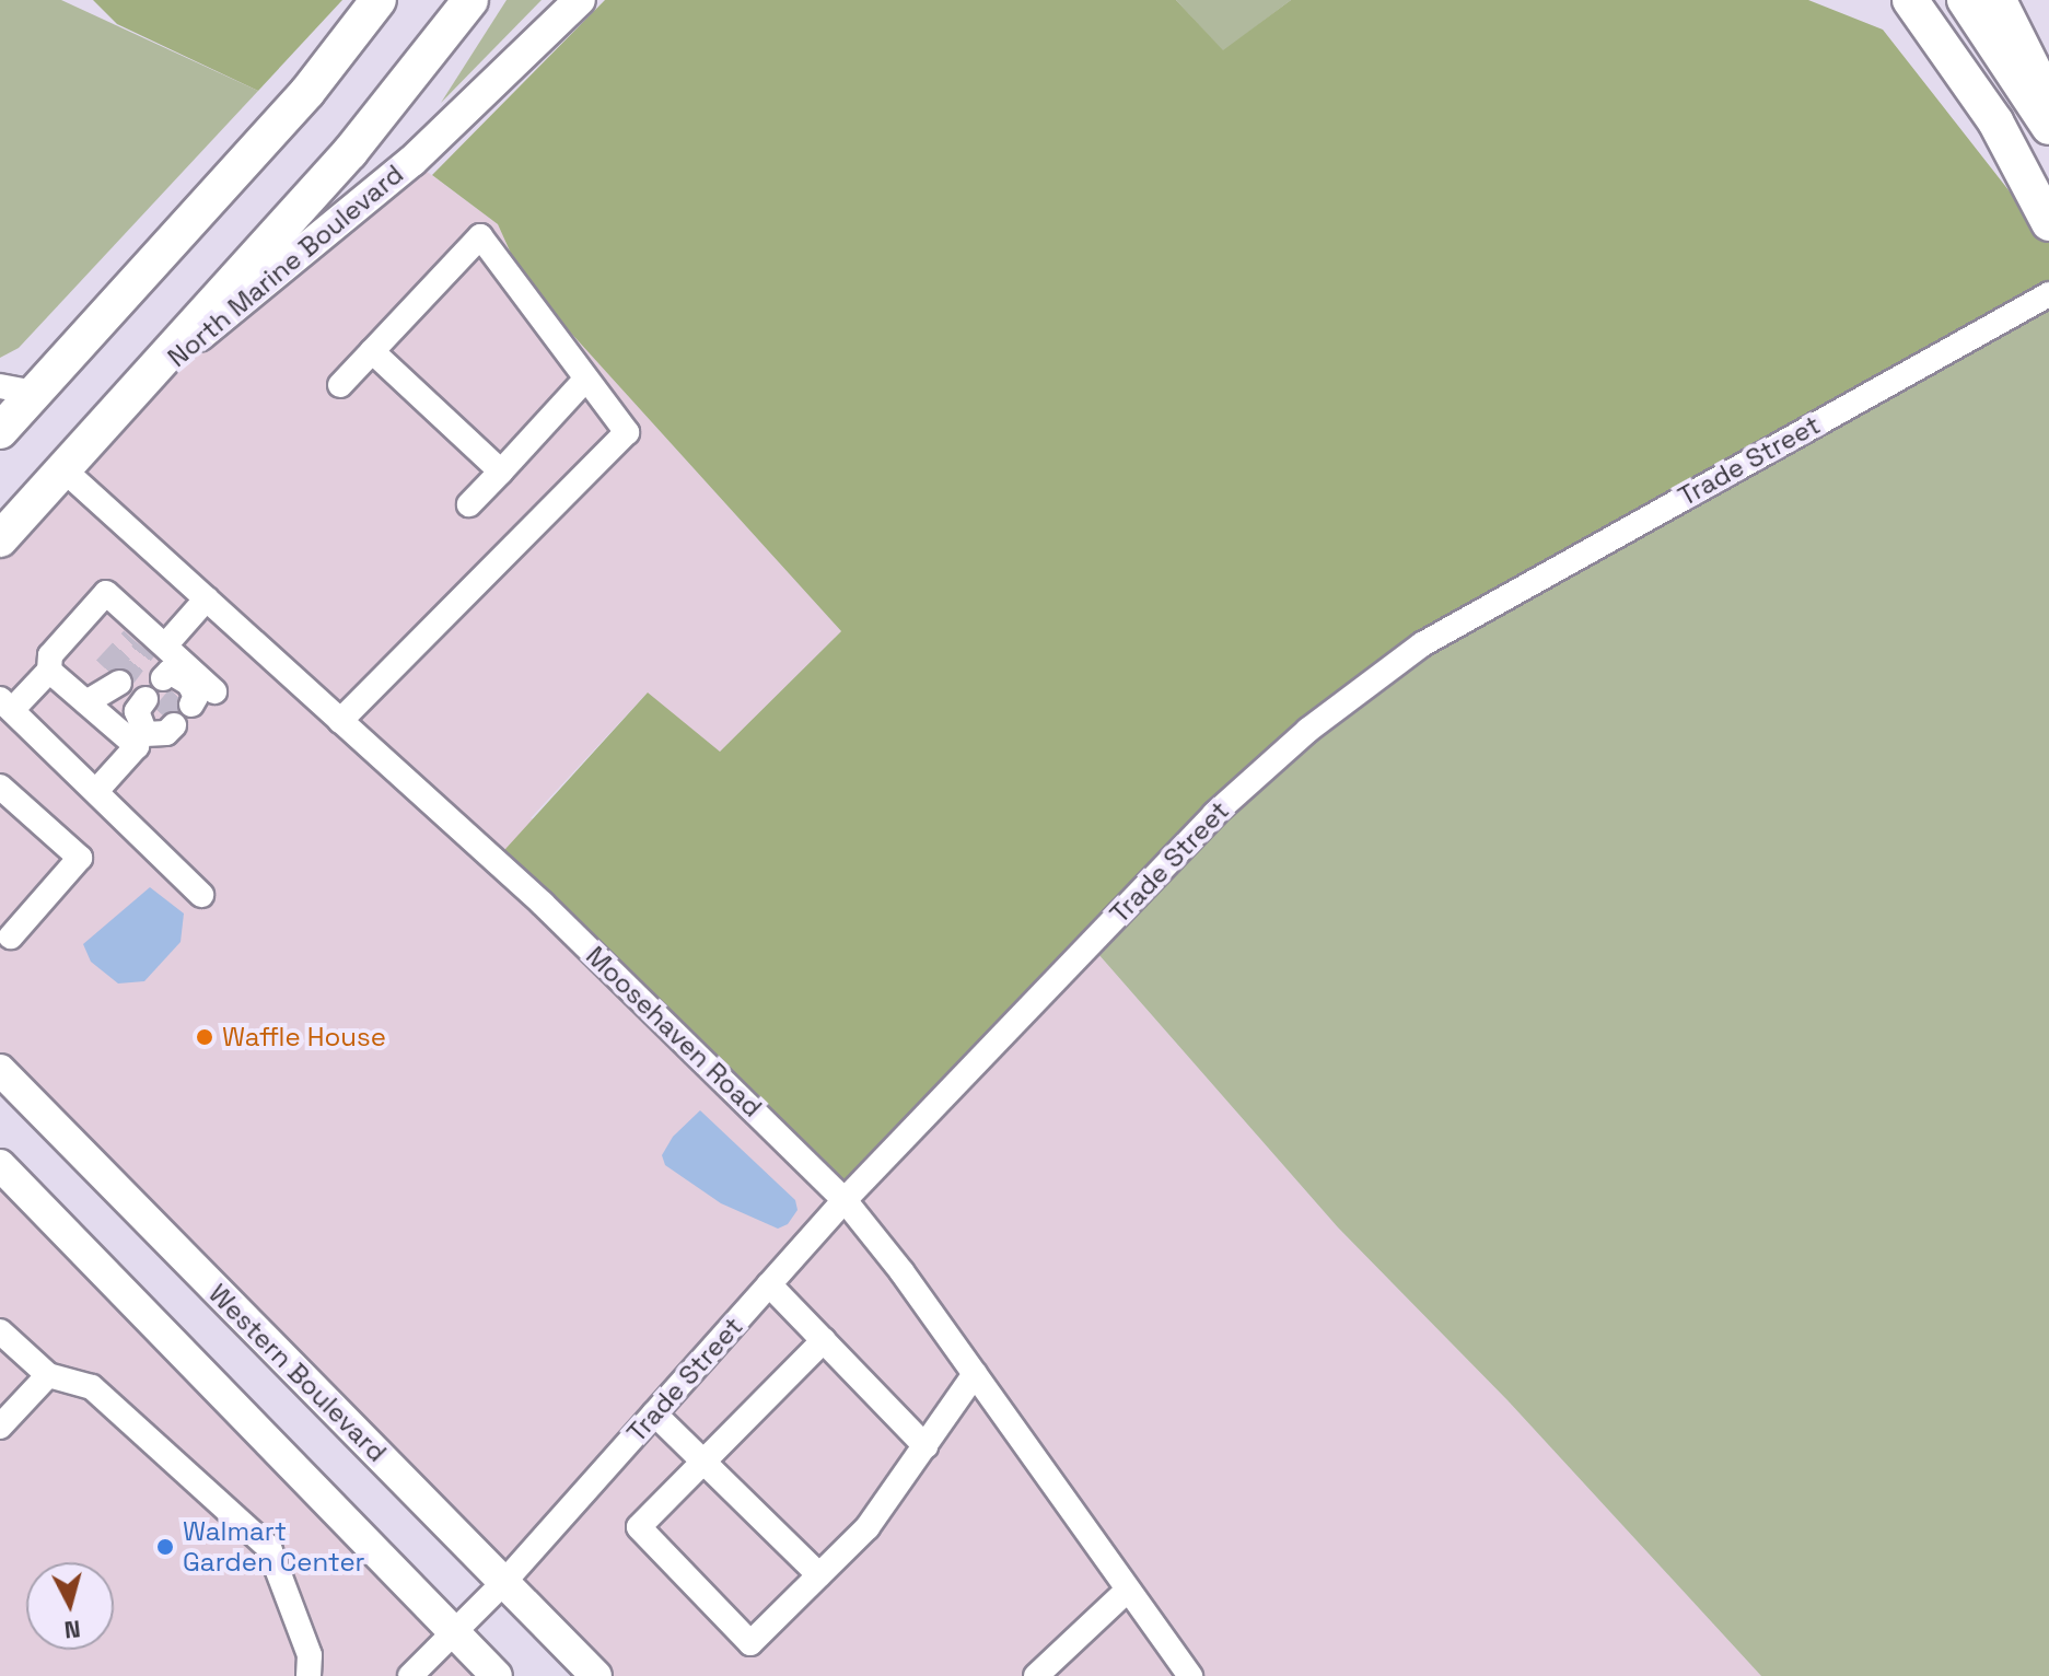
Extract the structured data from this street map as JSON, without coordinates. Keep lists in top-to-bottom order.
{
  "streets": {
    "highway": ["North Marine Boulevard"],
    "main road": ["Western Boulevard"],
    "street": ["Trade Street", "Moosehaven Road"]
  },
  "crossings": [
    ["North Marine Boulevard", "Moosehaven Road"],
    ["Trade Street", "Moosehaven Road"],
    ["Trade Street", "Western Boulevard"]
  ],
  "places": ["Waffle House", "Walmart Garden Center"],
  "north": "bottom"
}
